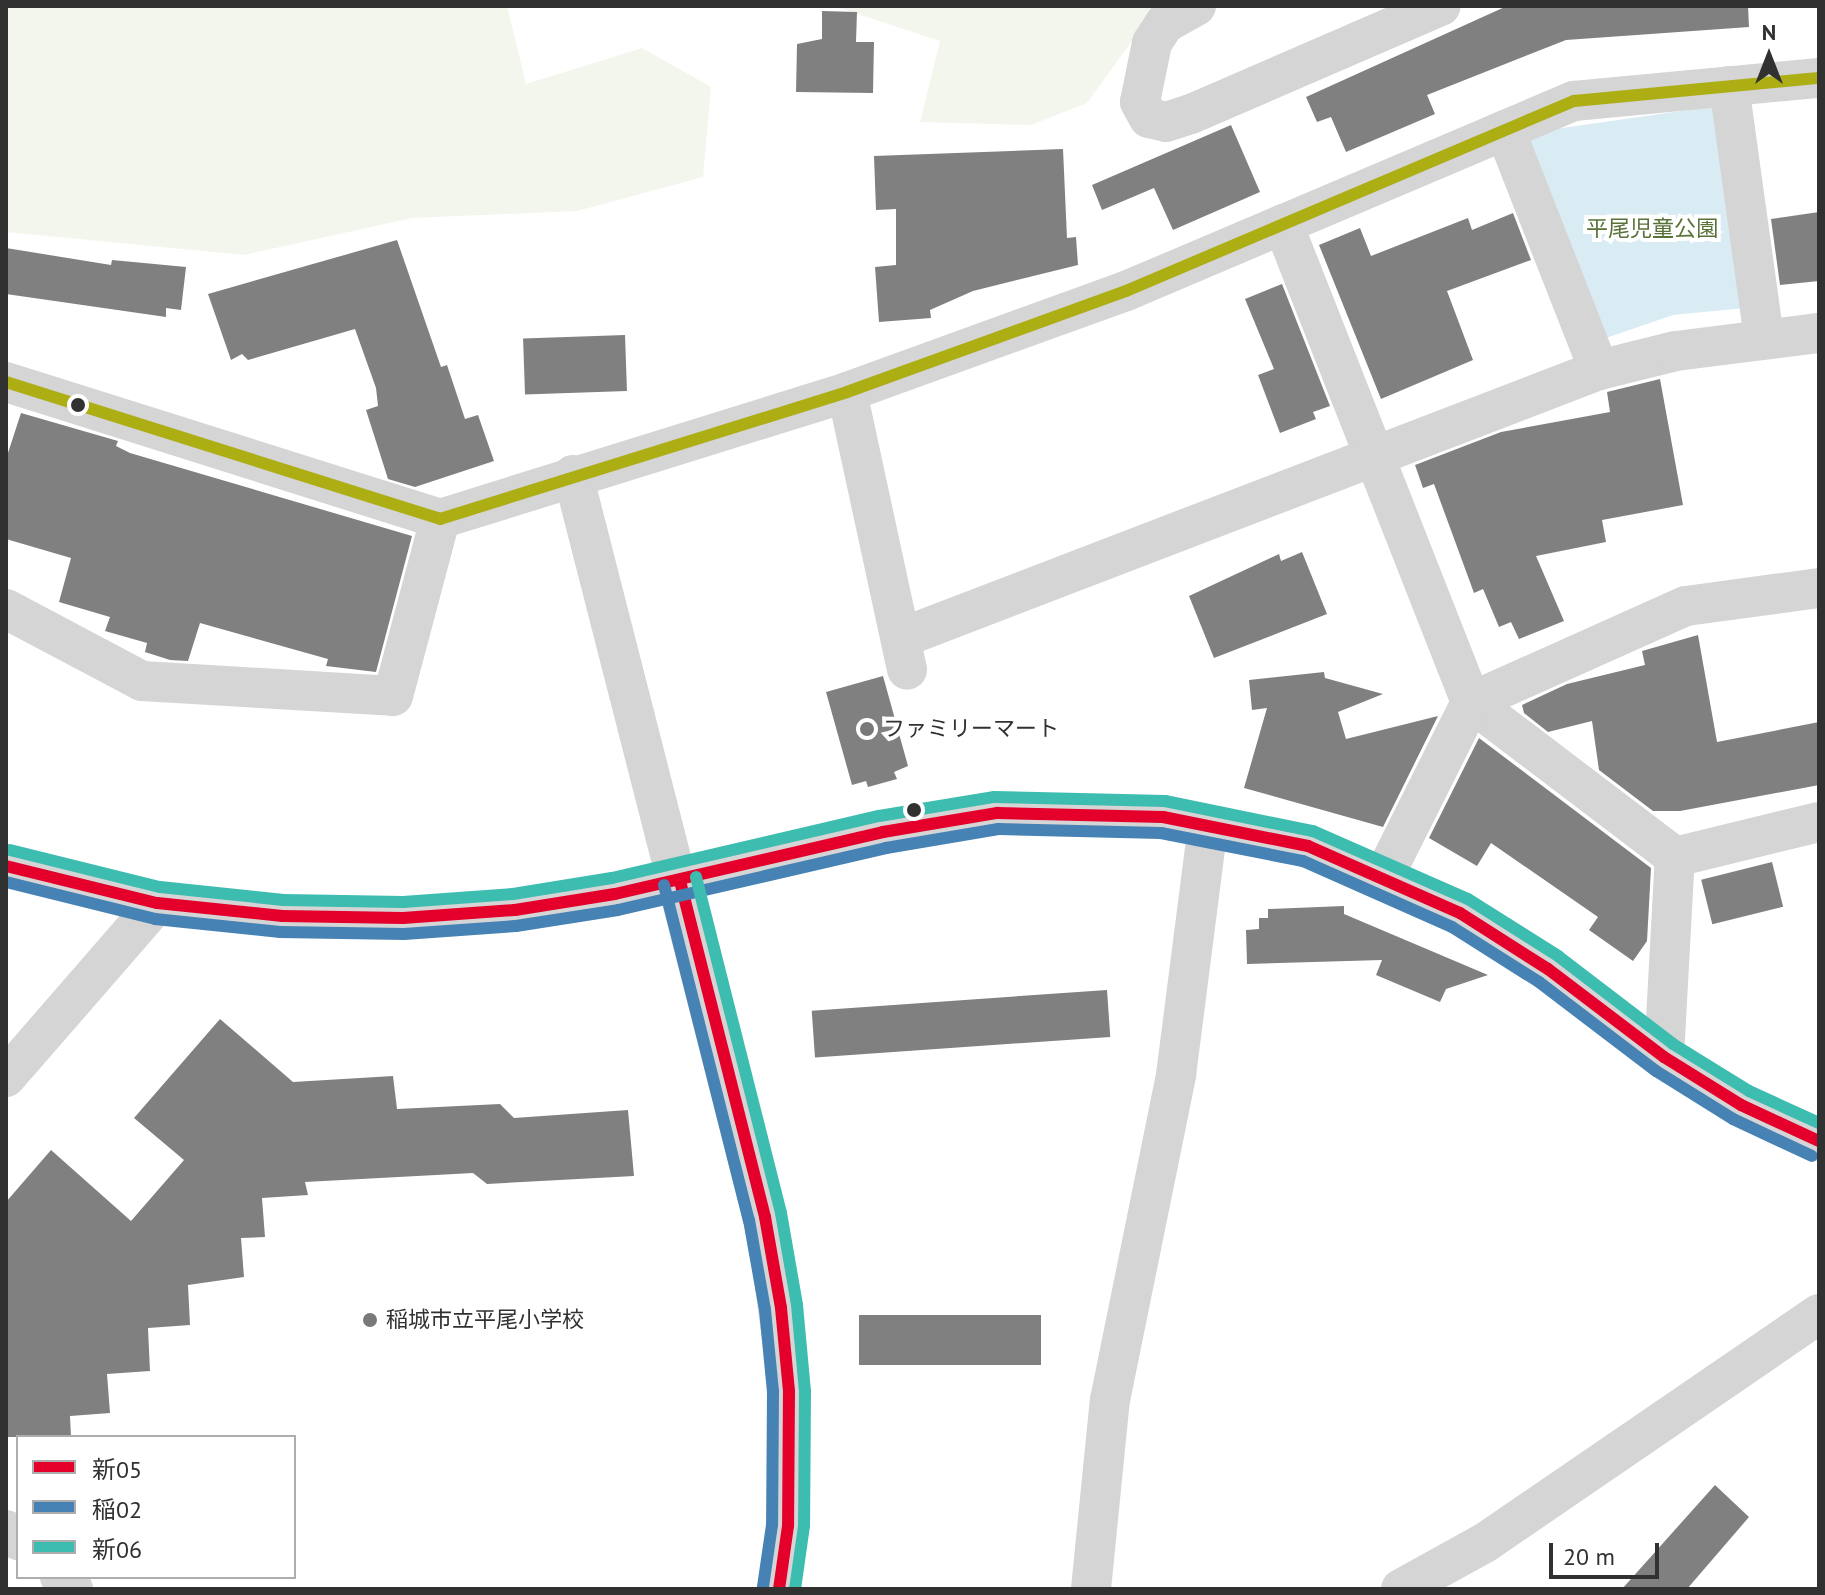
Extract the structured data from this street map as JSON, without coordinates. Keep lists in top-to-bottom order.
{
  "parks": ["平尾児童公園"],
  "places": ["ファミリーマート", "稲城市立平尾小学校"],
  "lines": ["transit line 新06", "transit line 新05", "transit line 稲02"],
  "legend": ["新05", "稲02", "新06"],
  "scale_bar": "20 m",
  "north": "top"
}
